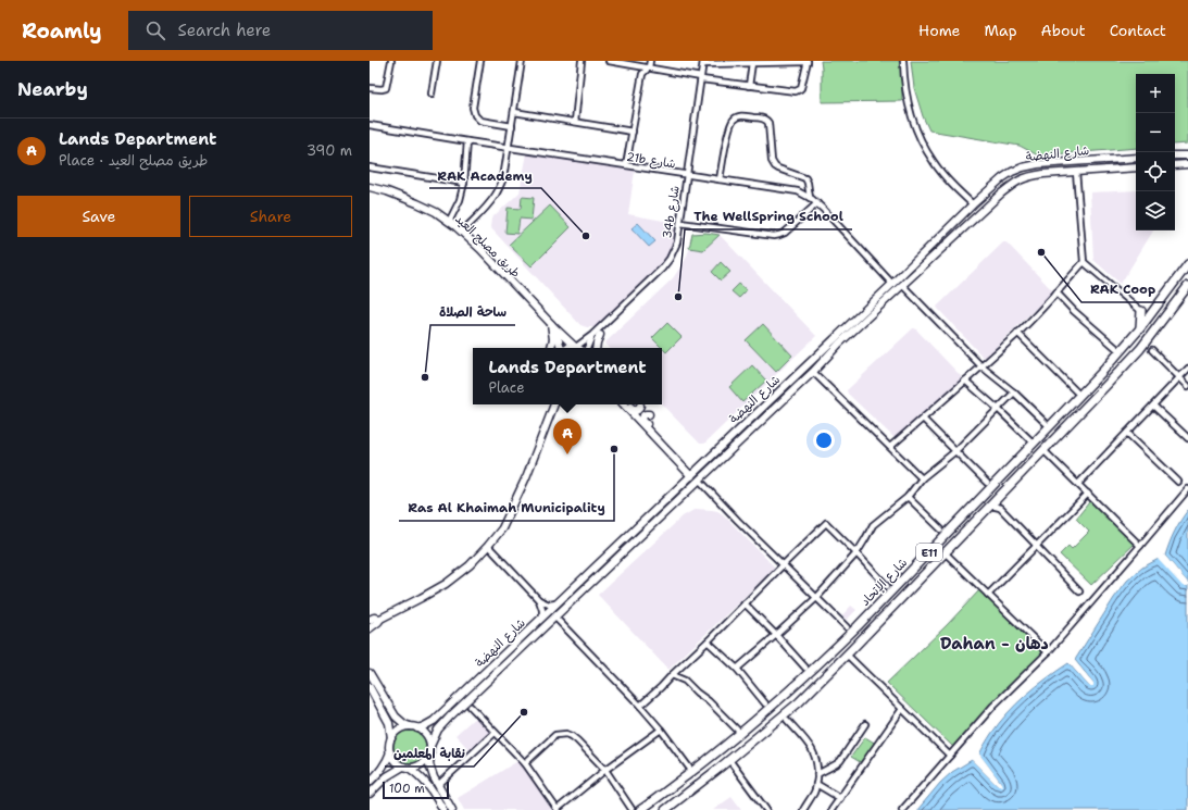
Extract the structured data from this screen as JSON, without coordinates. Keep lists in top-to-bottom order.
{
  "streets": {
    "main road": [
      "شارع النهضة",
      "طريق مصلح العيد",
      "E11",
      "شارع الإتحاد"
    ],
    "street": ["21b شارع", "34b شارع"]
  },
  "crossings": [
    ["شارع النهضة", "21b شارع"],
    ["21b شارع", "34b شارع"]
  ],
  "districts": ["Dahan - دهان"],
  "places": [
    "RAK Academy",
    "RAK Coop",
    "The WellSpring School",
    "ساحة الصلاة",
    "Ras Al Khaimah Municipality",
    "نقابة المعلمين"
  ],
  "scale_bar": "100 m",
  "page": {
    "header": "Roamly",
    "search": "Search here",
    "nav": [
      "Home",
      "Map",
      "About",
      "Contact"
    ],
    "heading": "Nearby",
    "map_buttons": ["+", "−"],
    "list": [
      {
        "mark": "A",
        "name": "Lands Department",
        "note": "Place · طريق مصلح العيد",
        "value": "390 m"
      }
    ],
    "buttons": ["Save", "Share"],
    "popup": ["Lands Department", "Place"],
    "pins": "A",
    "scale": "100 m"
  }
}
